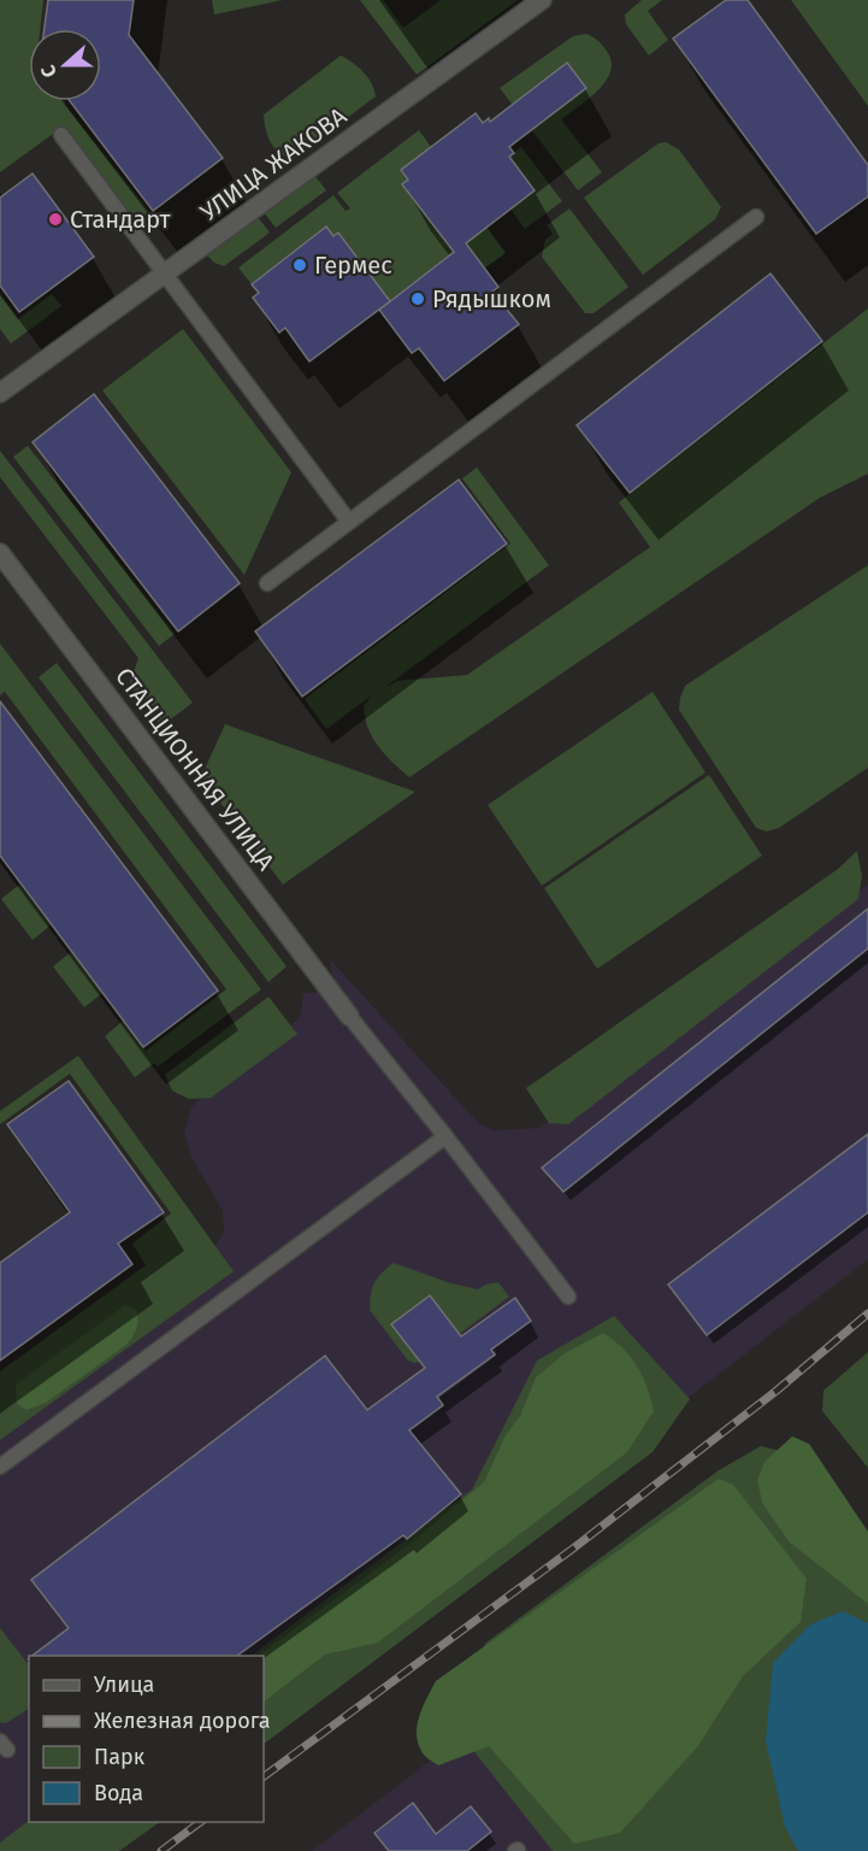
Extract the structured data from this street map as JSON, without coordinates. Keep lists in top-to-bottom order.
{
  "streets": {
    "street": ["УЛИЦА ЖАКОВА", "СТАНЦИОННАЯ УЛИЦА"]
  },
  "places": ["Стандарт", "Гермес", "Рядышком"],
  "legend": [
    "Улица",
    "Железная дорога",
    "Парк",
    "Вода"
  ],
  "north": "left"
}
